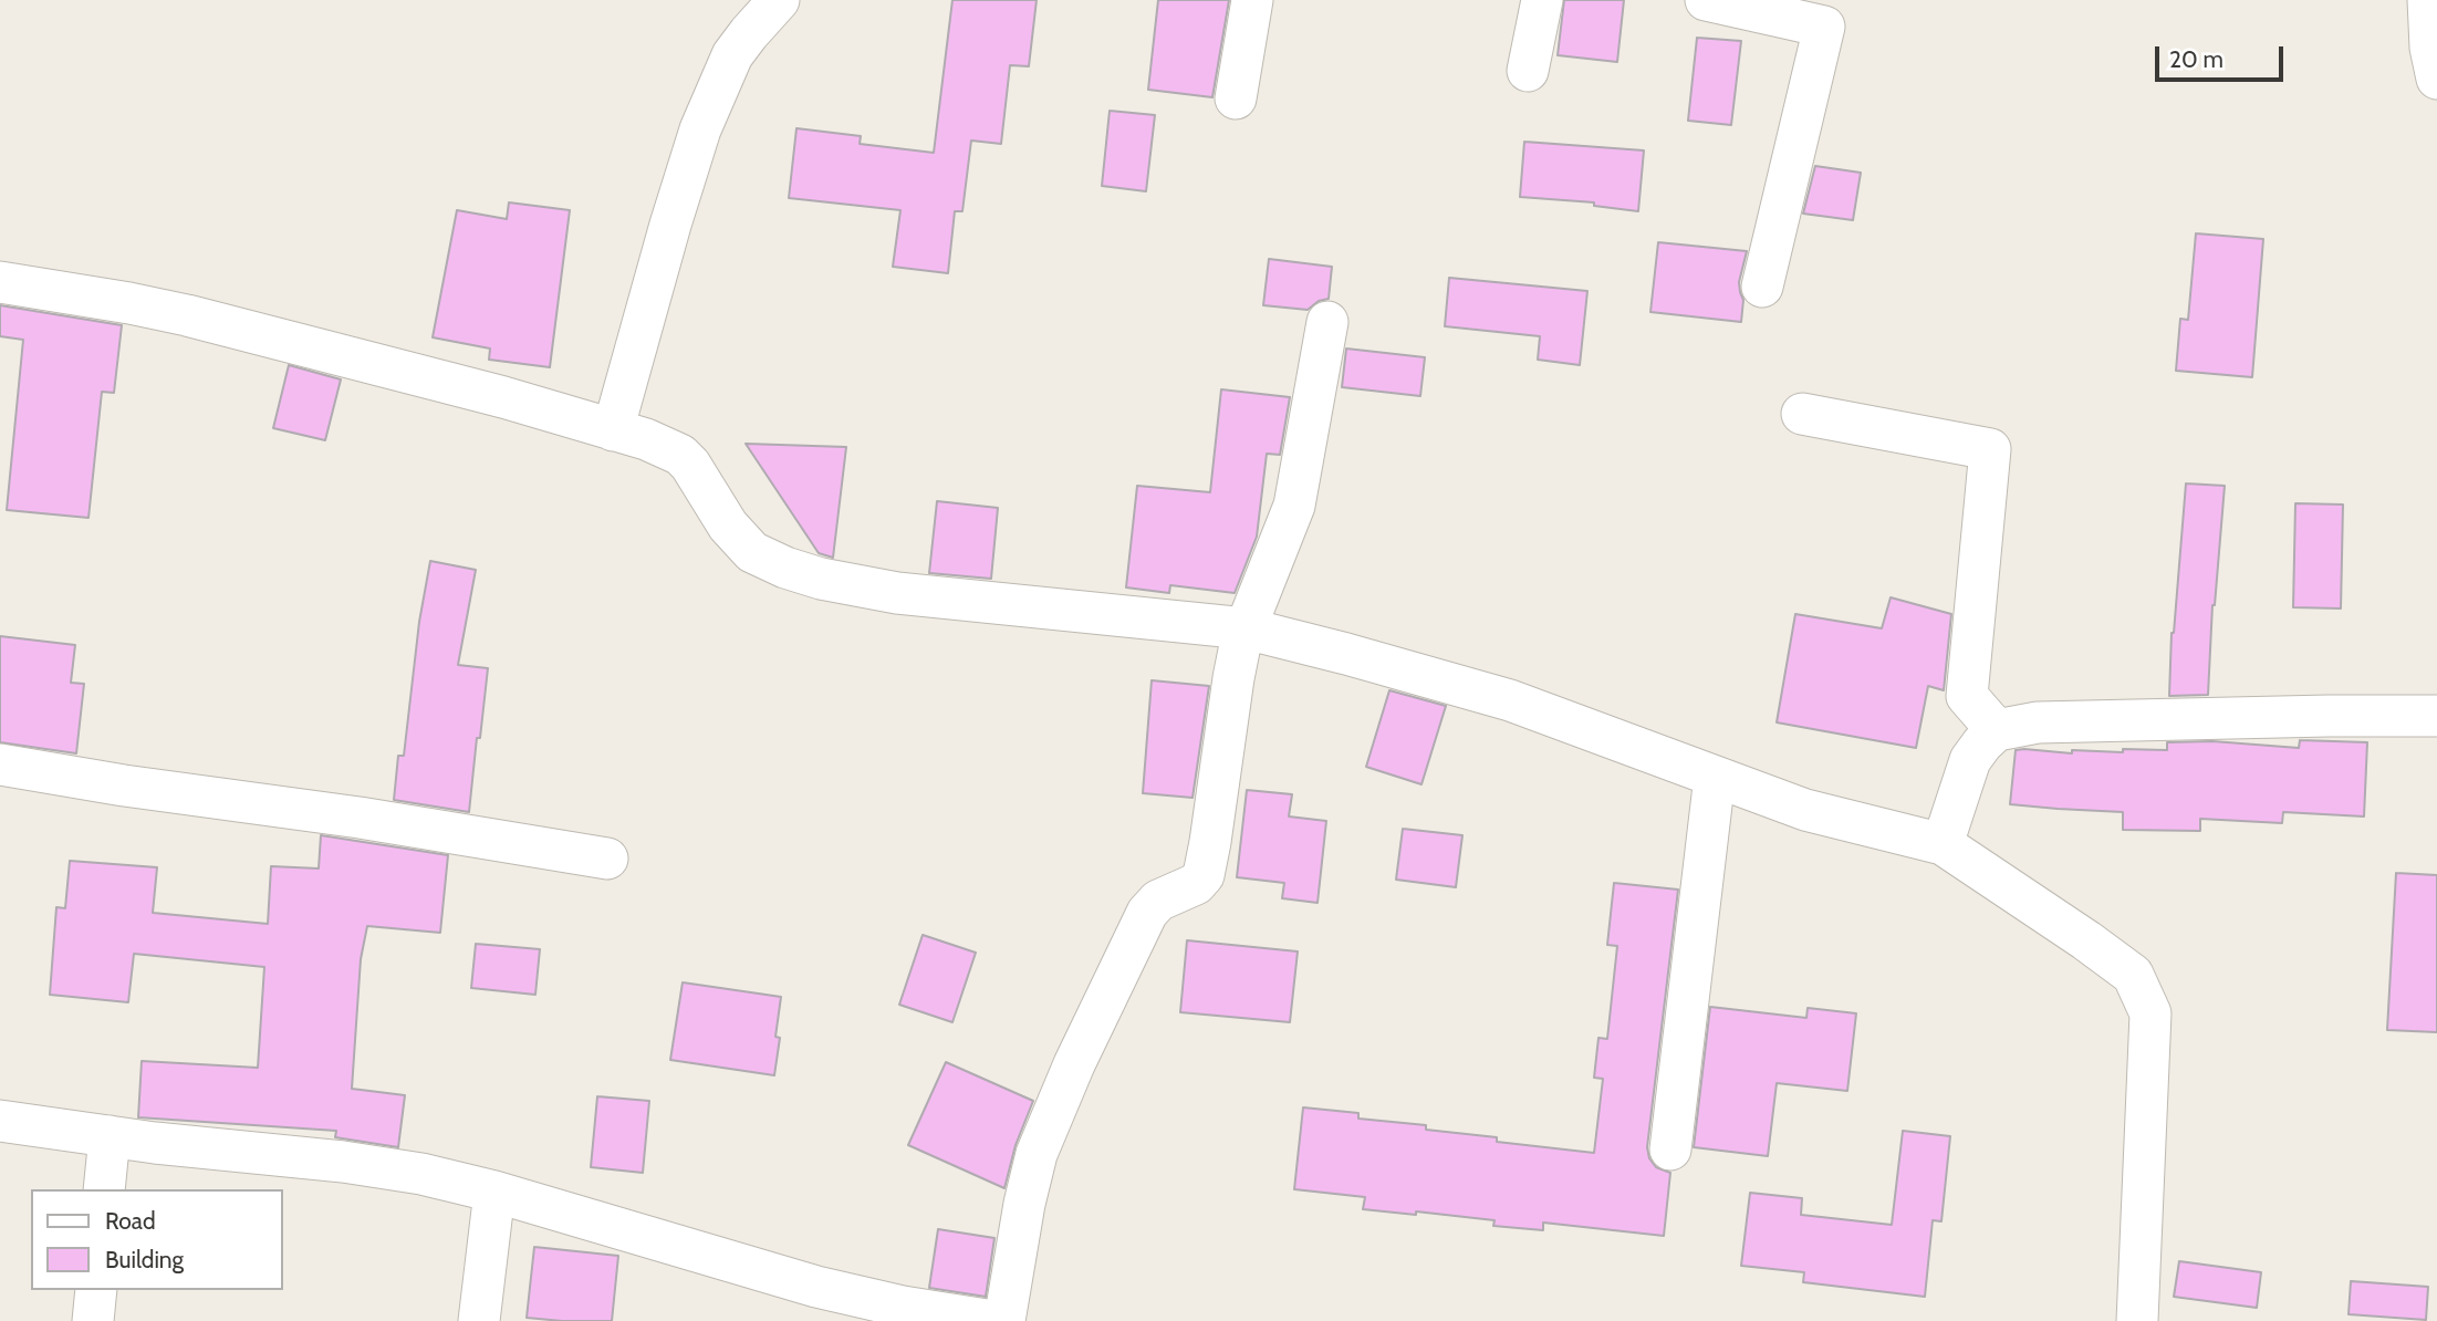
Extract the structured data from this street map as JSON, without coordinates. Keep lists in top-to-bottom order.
{
  "legend": ["Road", "Building"],
  "scale_bar": "20 m"
}
